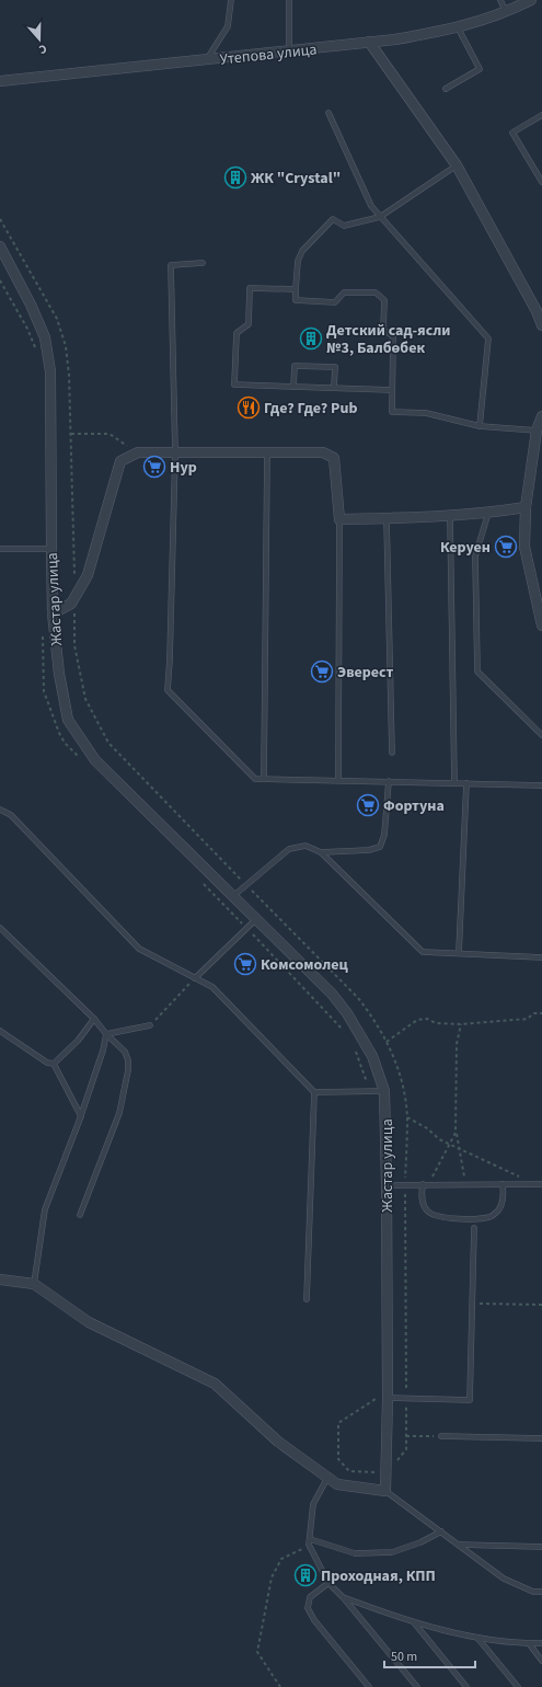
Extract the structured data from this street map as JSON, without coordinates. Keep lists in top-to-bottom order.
{
  "streets": {
    "street": ["Утепова улица", "Жастар улица"]
  },
  "places": {
    "building": ["ЖК \"Crystal\"", "Детский сад-ясли №3, Балбөбек", "Проходная, КПП"],
    "restaurant": ["Где? Где? Pub"],
    "supermarket": [
      "Нур",
      "Керуен",
      "Эверест",
      "Фортуна",
      "Комсомолец"
    ]
  },
  "scale_bar": "50 m",
  "north": "bottom"
}
